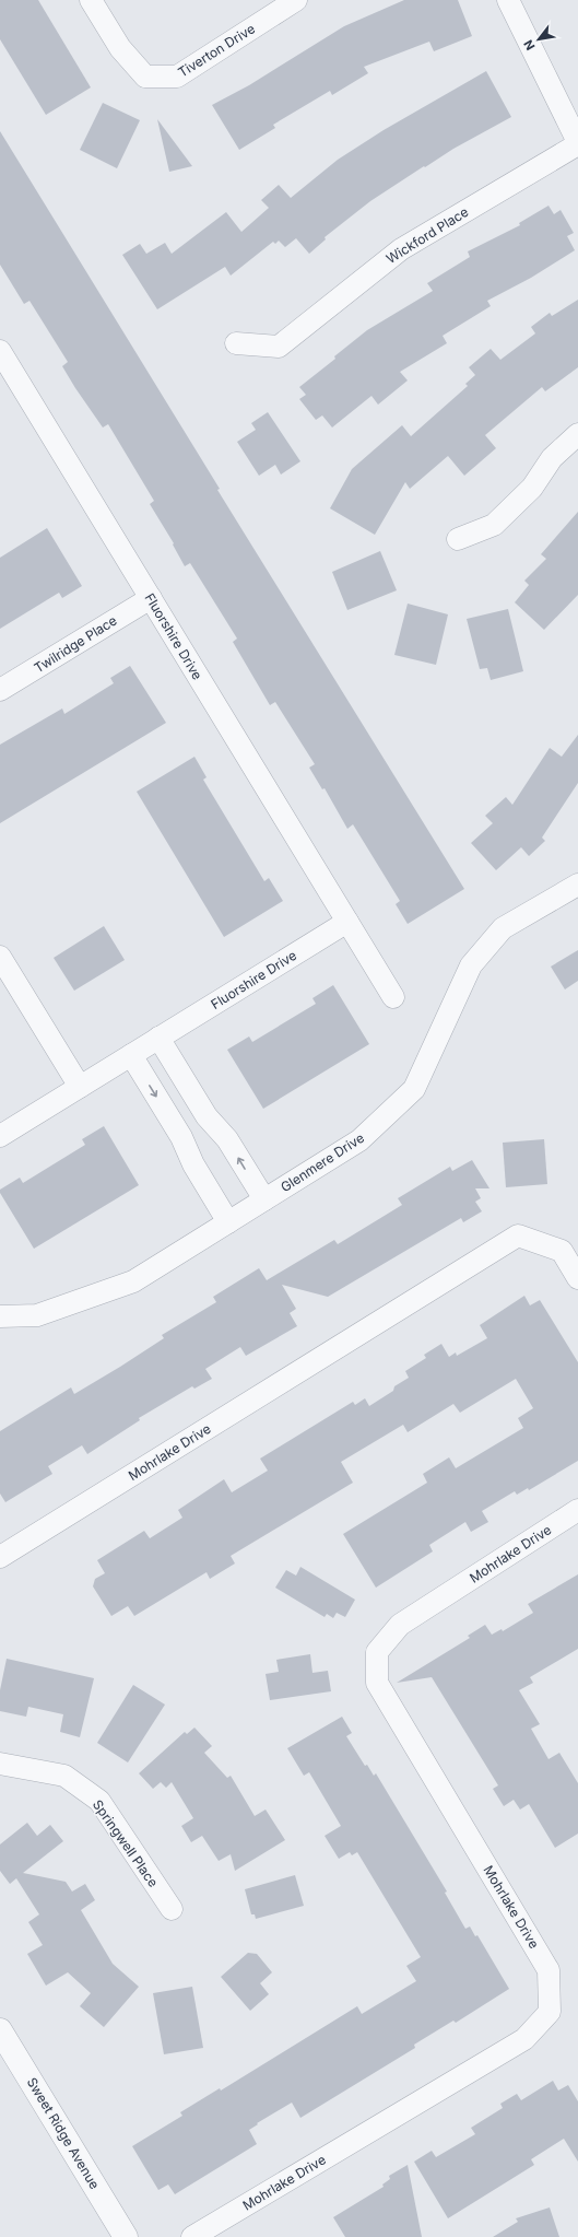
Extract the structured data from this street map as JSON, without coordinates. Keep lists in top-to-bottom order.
{
  "streets": {
    "street": [
      "Tiverton Drive",
      "Wickford Place",
      "Fluorshire Drive",
      "Twilridge Place",
      "Glenmere Drive",
      "Mohrlake Drive",
      "Springwell Place",
      "Sweet Ridge Avenue"
    ]
  },
  "crossings": [
    ["Fluorshire Drive", "Twilridge Place"]
  ],
  "north": "bottom left"
}
